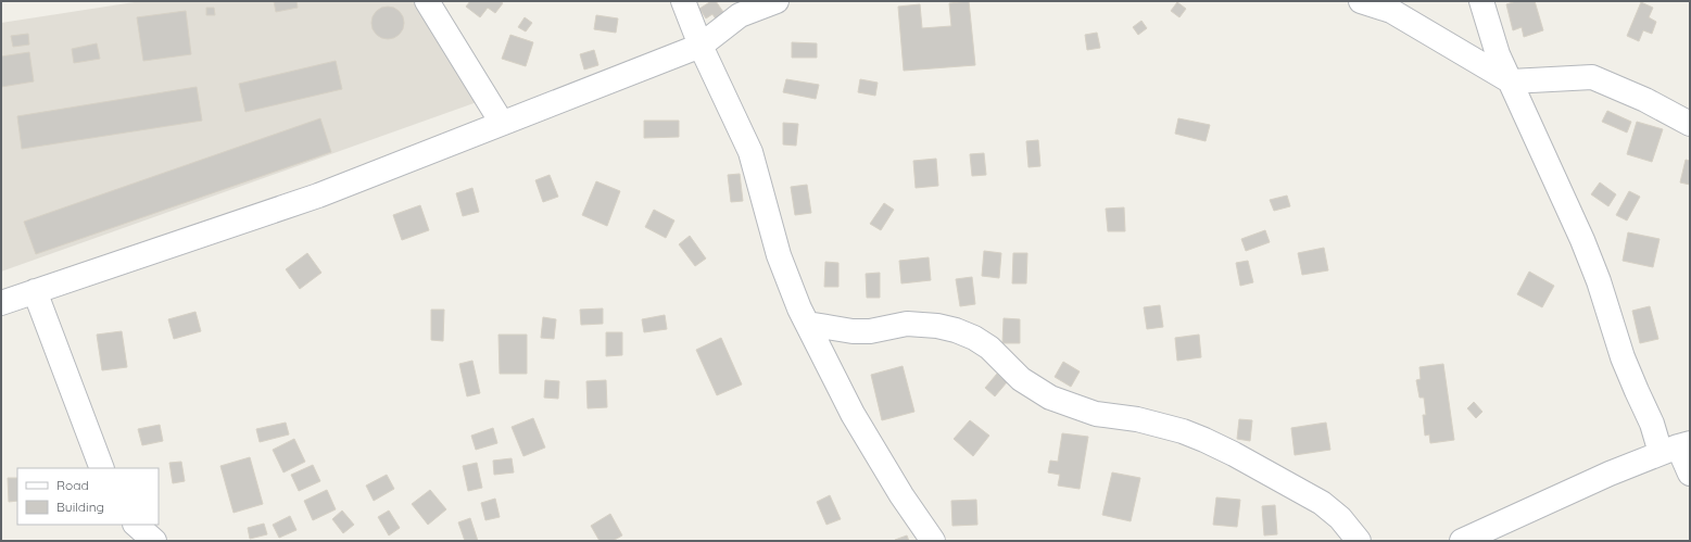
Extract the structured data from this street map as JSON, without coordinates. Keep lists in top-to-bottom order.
{
  "legend": ["Road", "Building"]
}
